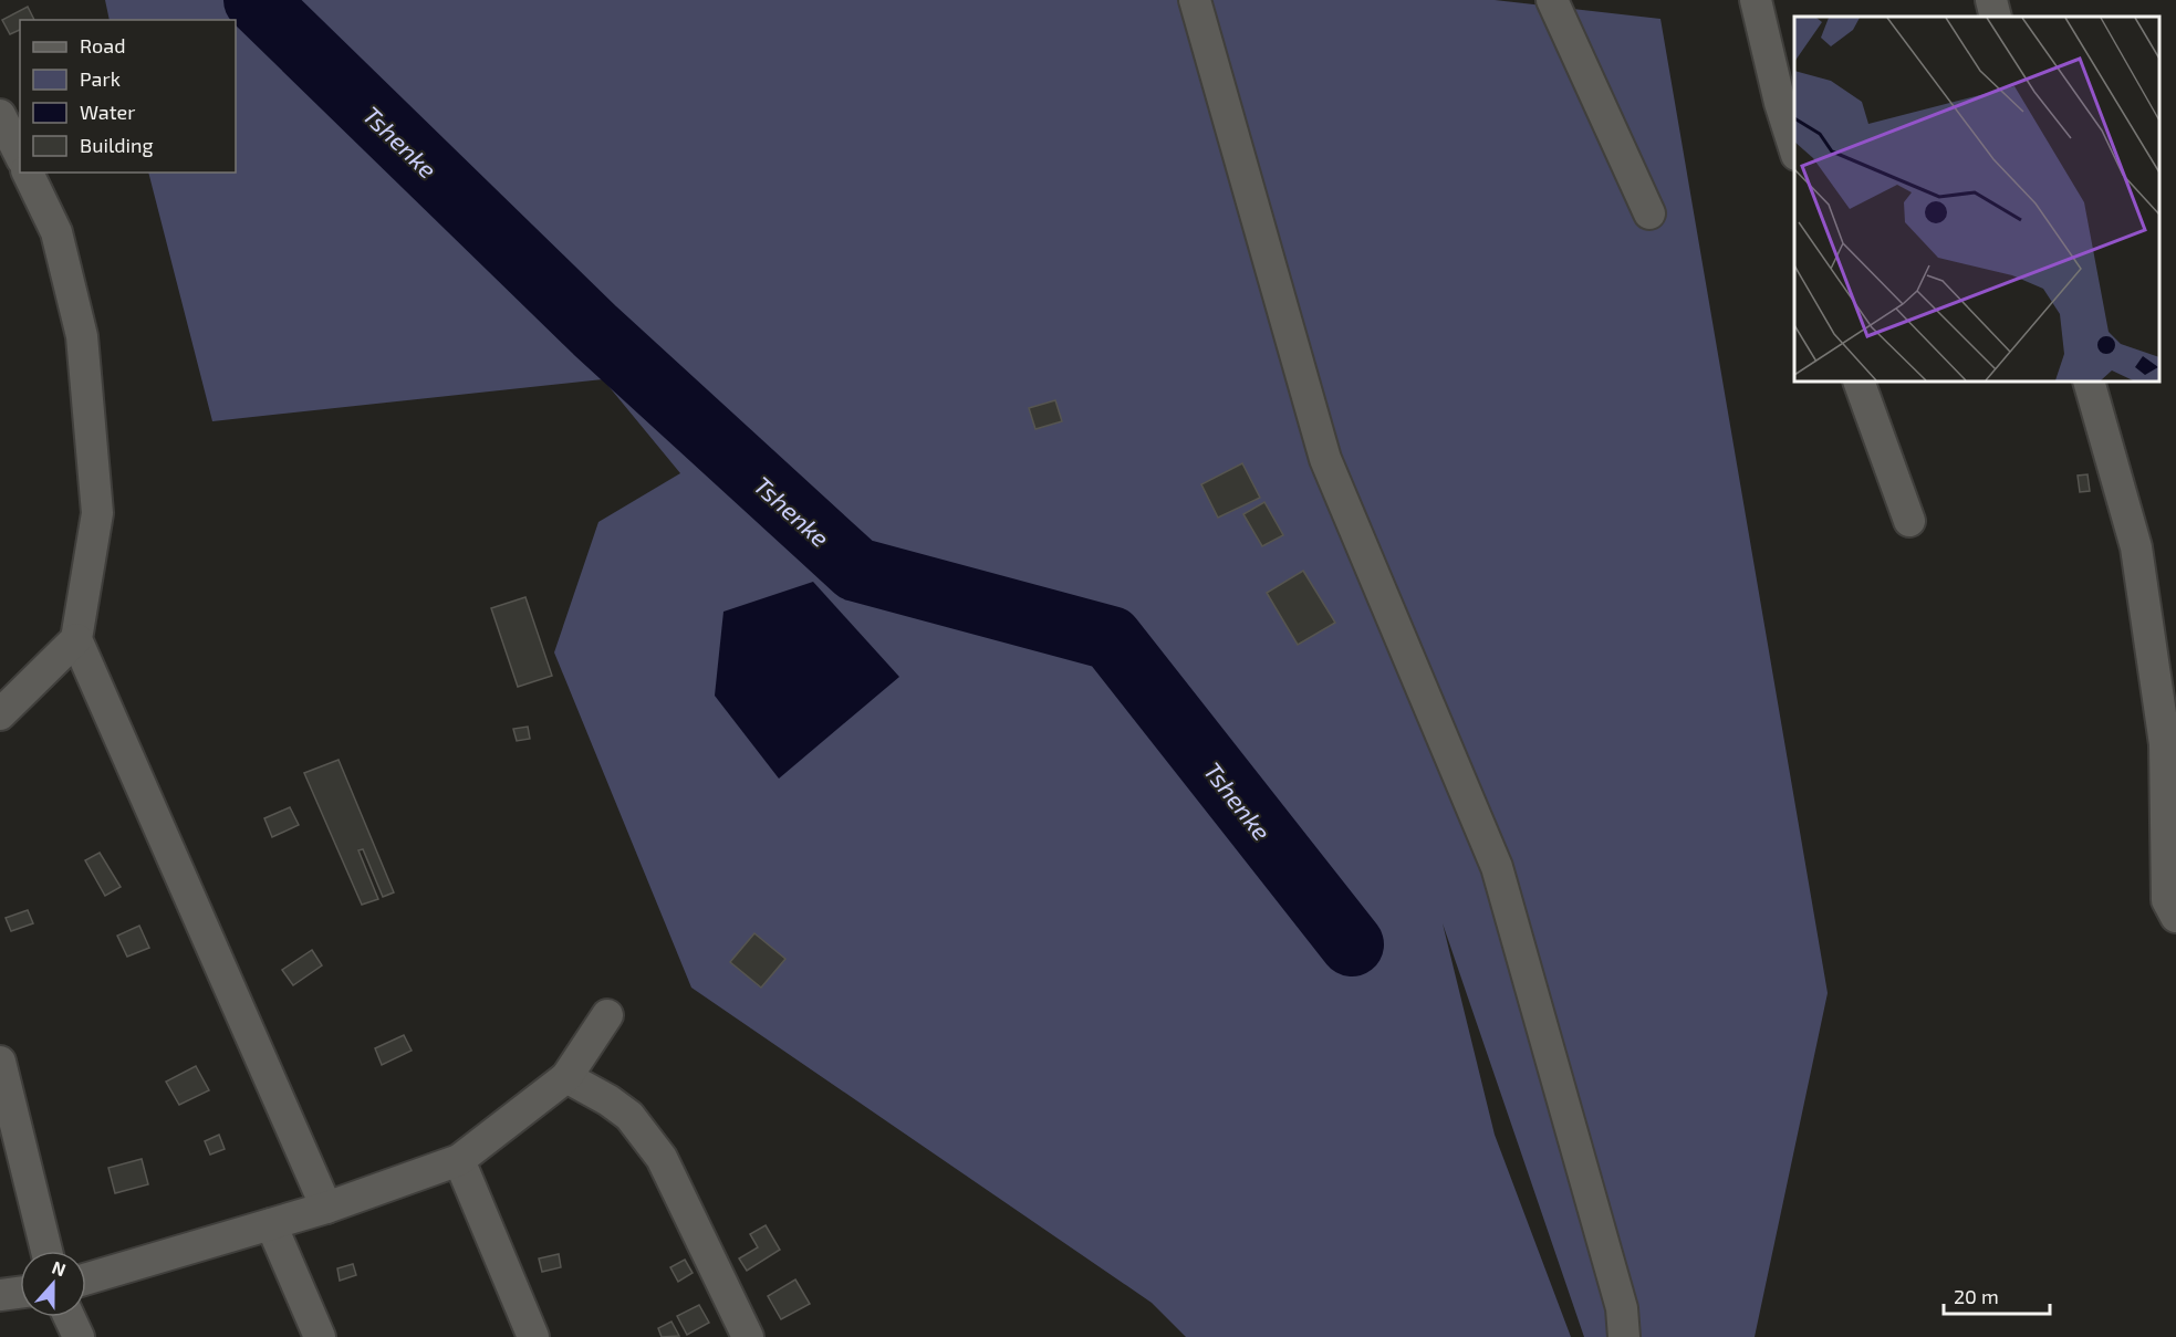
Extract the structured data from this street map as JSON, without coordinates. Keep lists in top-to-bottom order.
{
  "water": ["Tshenke"],
  "legend": [
    "Road",
    "Park",
    "Water",
    "Building"
  ],
  "scale_bar": "20 m",
  "north": "top"
}
